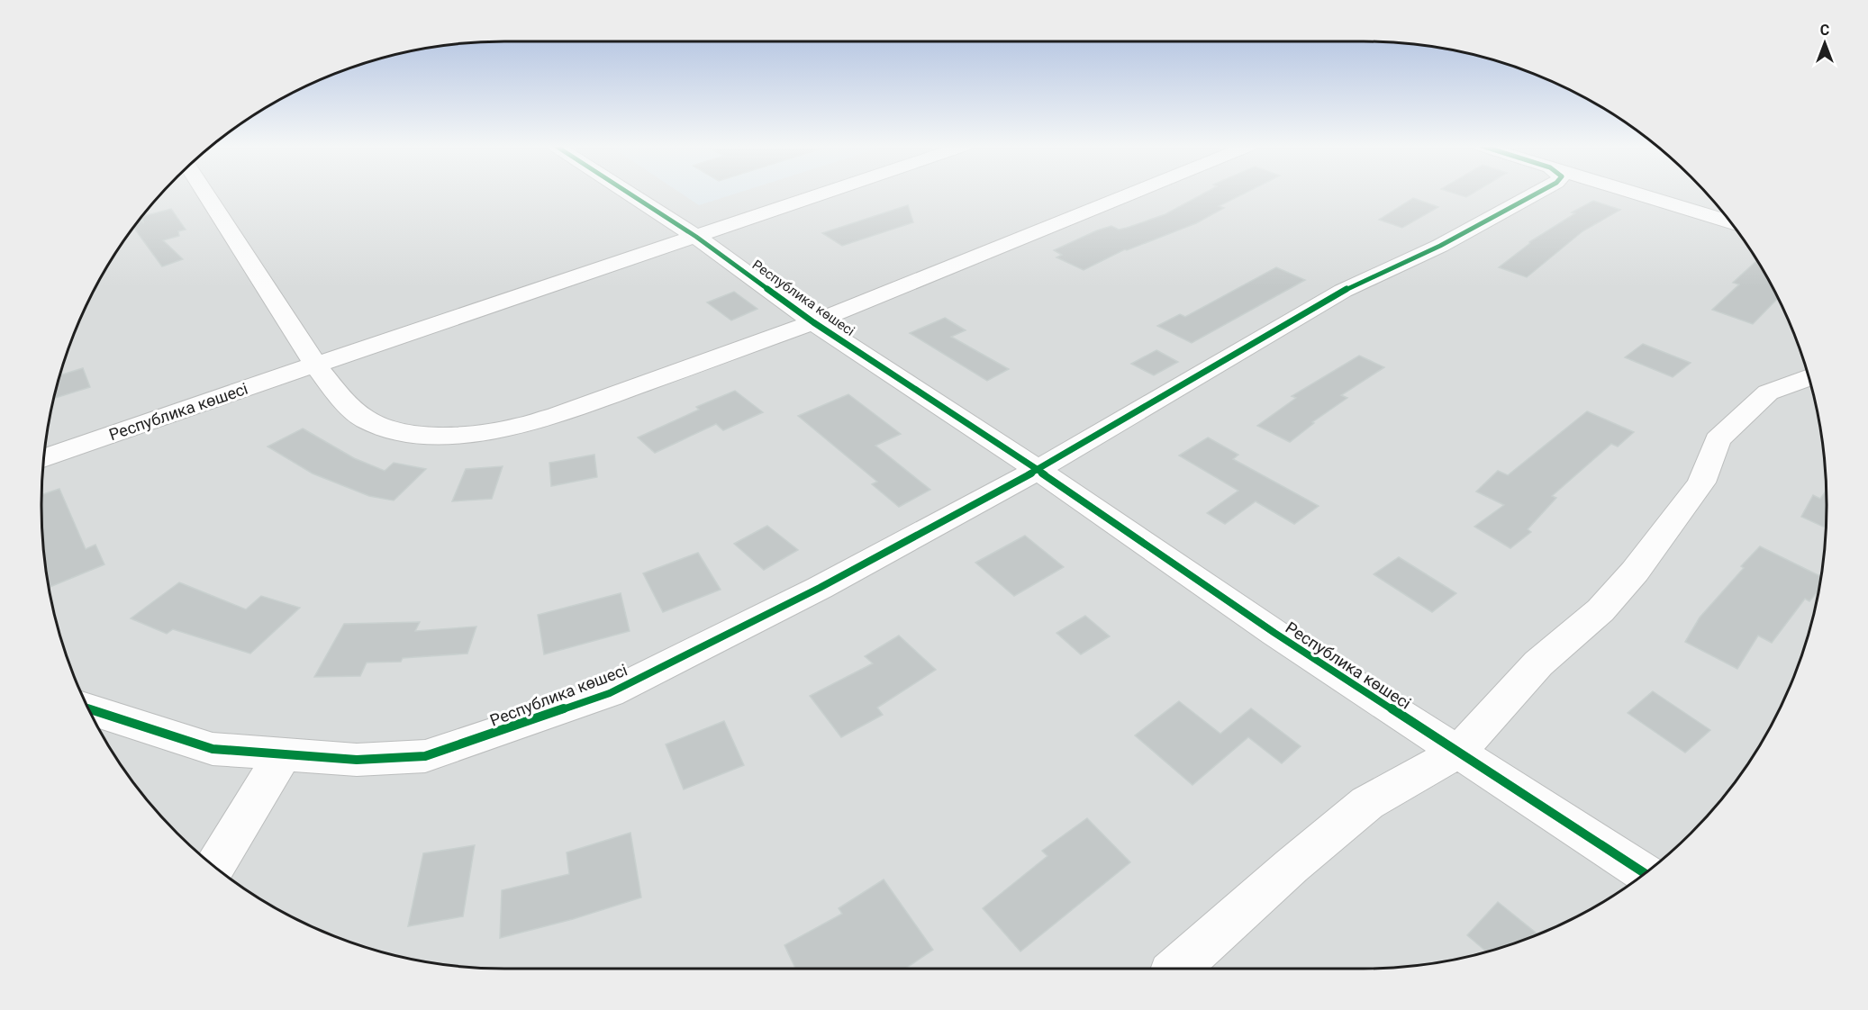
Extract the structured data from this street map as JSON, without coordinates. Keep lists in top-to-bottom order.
{
  "streets": {
    "street": ["Республика көшесі"]
  },
  "north": "top"
}
